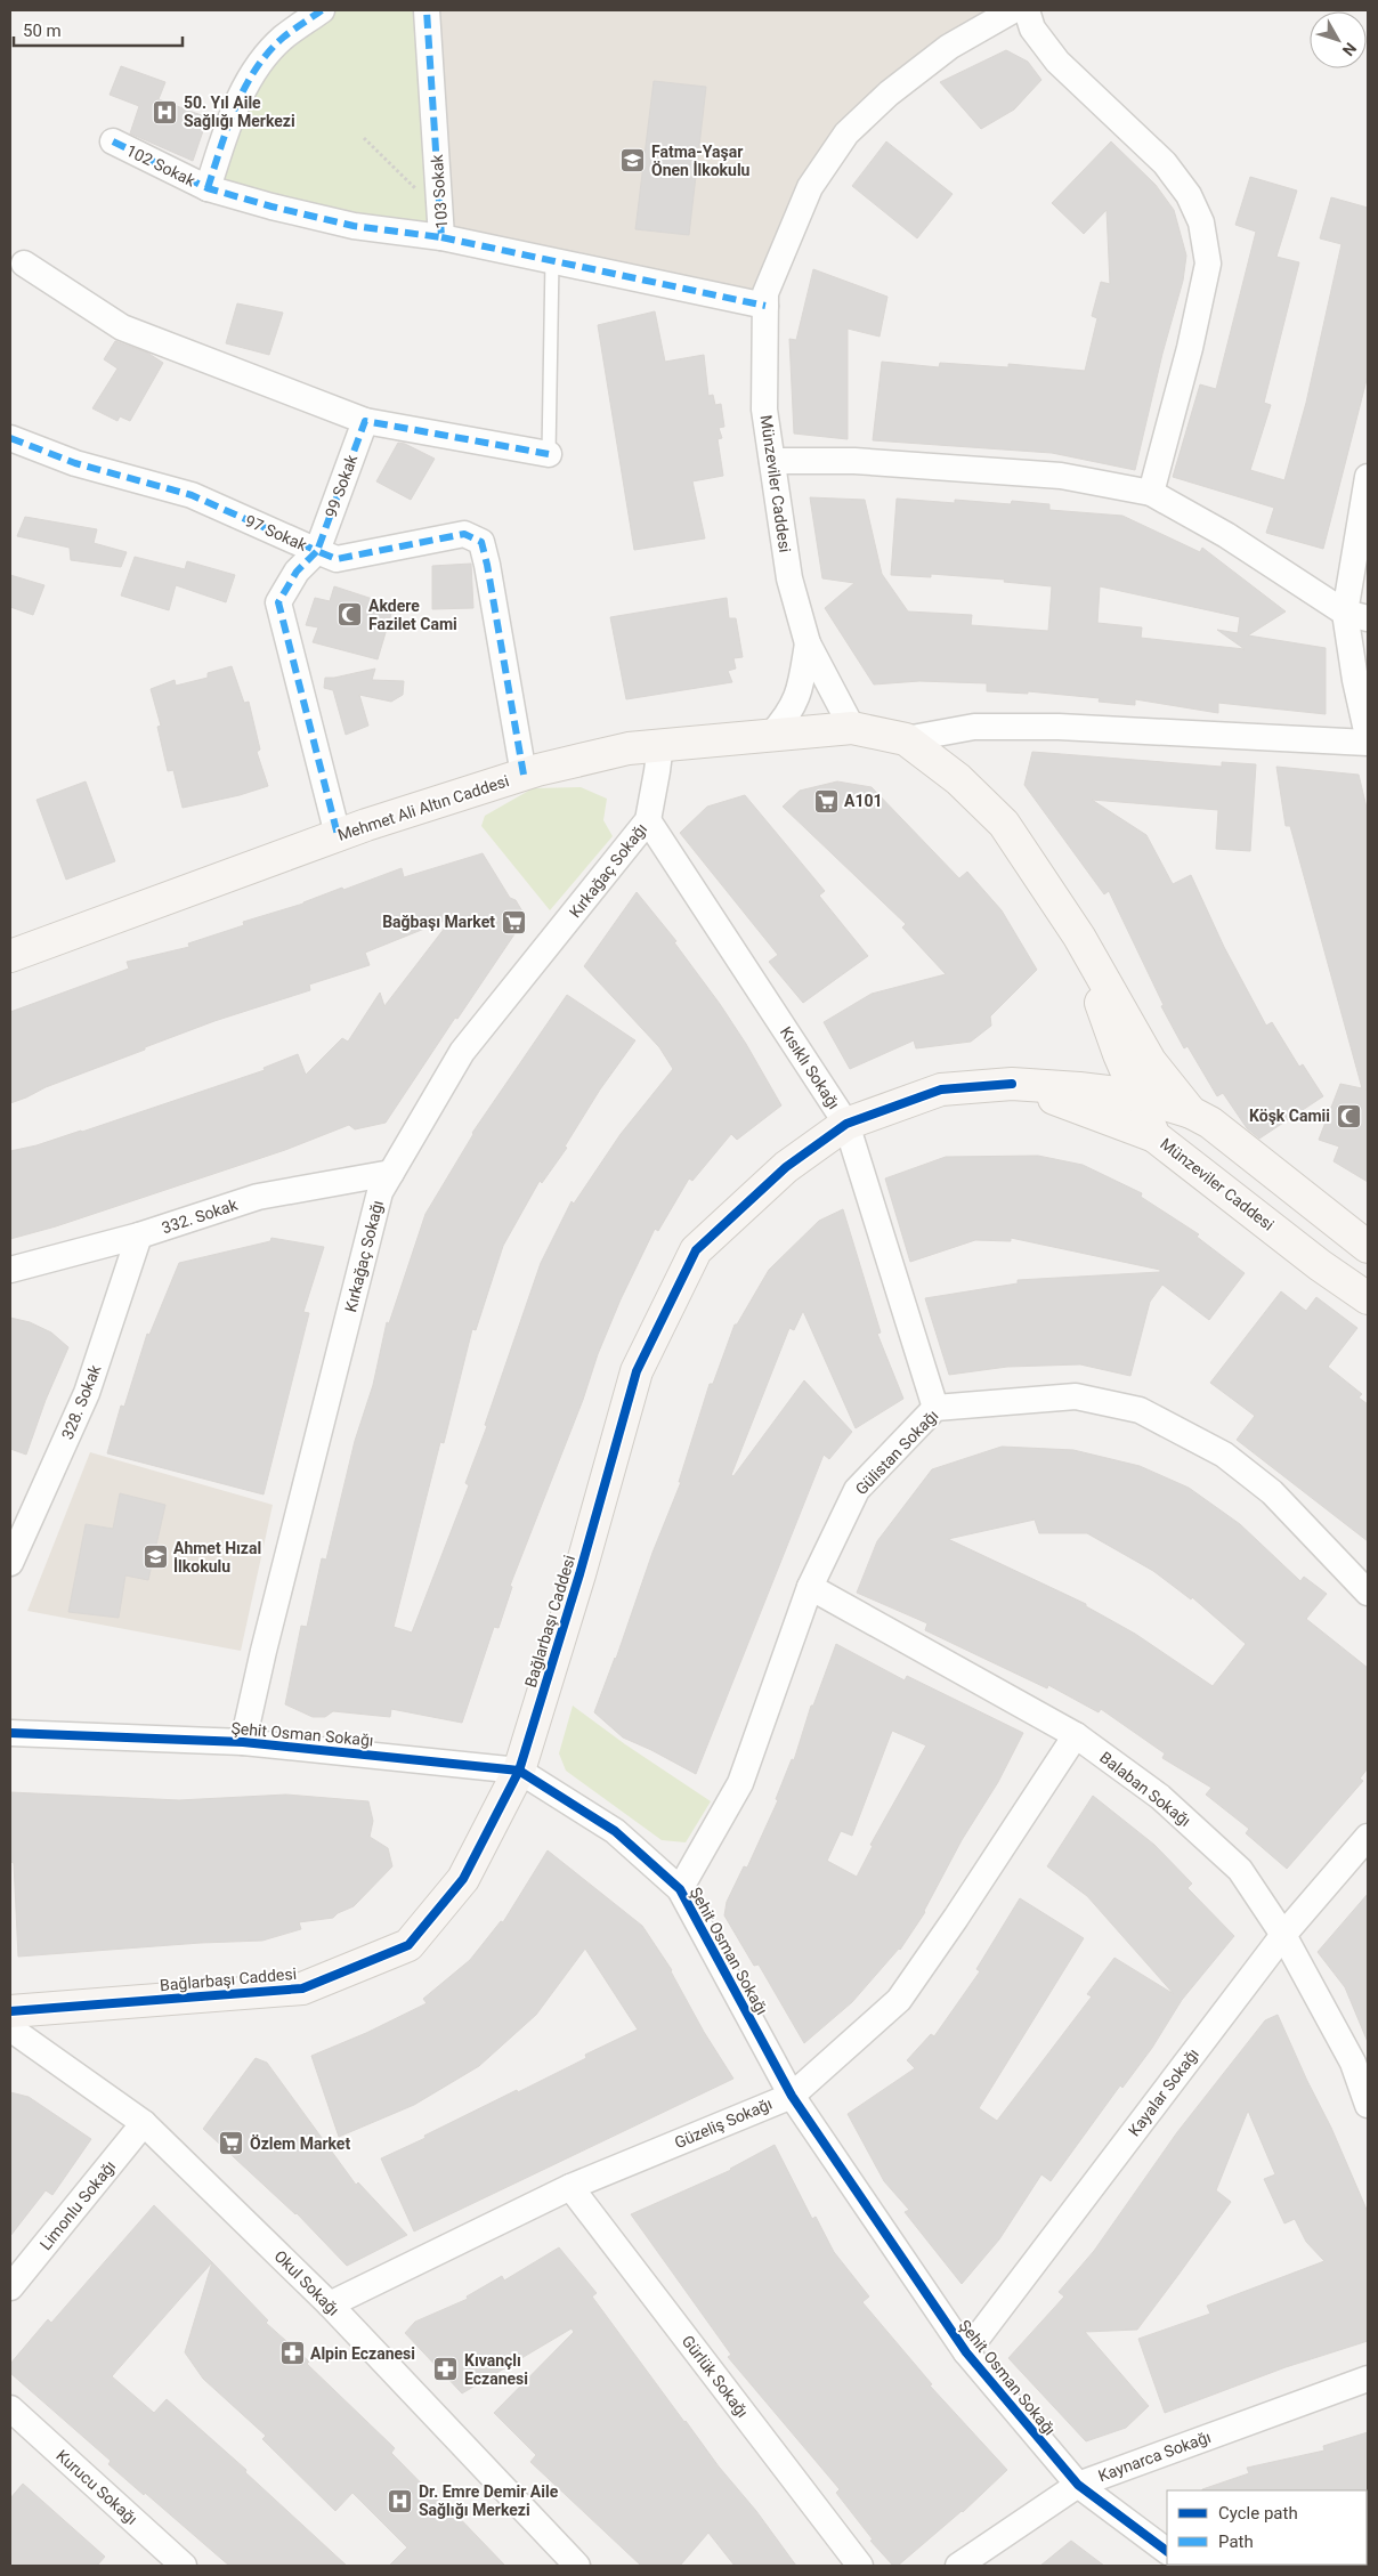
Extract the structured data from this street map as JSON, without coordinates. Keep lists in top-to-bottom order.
{
  "streets": {
    "street": [
      "102 Sokak",
      "103 Sokak",
      "Münzeviler Caddesi",
      "99 Sokak",
      "97 Sokak",
      "Mehmet Ali Altın Caddesi",
      "Kırkağaç Sokağı",
      "Kısıklı Sokağı",
      "332. Sokak",
      "328. Sokak",
      "Gülistan Sokağı",
      "Bağlarbaşı Caddesi",
      "Şehit Osman Sokağı",
      "Balaban Sokağı",
      "Kayalar Sokağı",
      "Güzeliş Sokağı",
      "Limonlu Sokağı",
      "Okul Sokağı",
      "Gürlük Sokağı",
      "Kaynarca Sokağı",
      "Kurucu Sokağı"
    ]
  },
  "crossings": [
    ["102 Sokak", "103 Sokak"],
    ["Münzeviler Caddesi", "Mehmet Ali Altın Caddesi"],
    ["Münzeviler Caddesi", "Bağlarbaşı Caddesi"],
    ["99 Sokak", "97 Sokak"],
    ["97 Sokak", "Mehmet Ali Altın Caddesi"],
    ["Mehmet Ali Altın Caddesi", "Kırkağaç Sokağı"],
    ["Kırkağaç Sokağı", "Kısıklı Sokağı"],
    ["Kırkağaç Sokağı", "332. Sokak"],
    ["Kırkağaç Sokağı", "Şehit Osman Sokağı"],
    ["Kısıklı Sokağı", "Gülistan Sokağı"],
    ["Kısıklı Sokağı", "Bağlarbaşı Caddesi"],
    ["332. Sokak", "328. Sokak"],
    ["Gülistan Sokağı", "Şehit Osman Sokağı"],
    ["Gülistan Sokağı", "Balaban Sokağı"],
    ["Bağlarbaşı Caddesi", "Şehit Osman Sokağı"],
    ["Şehit Osman Sokağı", "Kayalar Sokağı"],
    ["Şehit Osman Sokağı", "Güzeliş Sokağı"],
    ["Şehit Osman Sokağı", "Kaynarca Sokağı"],
    ["Balaban Sokağı", "Kayalar Sokağı"],
    ["Balaban Sokağı", "Güzeliş Sokağı"],
    ["Güzeliş Sokağı", "Okul Sokağı"],
    ["Güzeliş Sokağı", "Gürlük Sokağı"],
    ["Limonlu Sokağı", "Okul Sokağı"]
  ],
  "places": {
    "hospital": ["50. Yıl Aile Sağlığı Merkezi", "Dr. Emre Demir Aile Sağlığı Merkezi"],
    "school or university": ["Fatma-Yaşar Önen İlkokulu", "Ahmet Hızal İlkokulu"],
    "mosque": ["Akdere Fazilet Cami", "Köşk Camii"],
    "supermarket": ["A101", "Bağbaşı Market", "Özlem Market"],
    "pharmacy": ["Alpin Eczanesi", "Kıvançlı Eczanesi"]
  },
  "legend": ["Cycle path", "Path"],
  "scale_bar": "50 m",
  "north": "bottom right"
}
